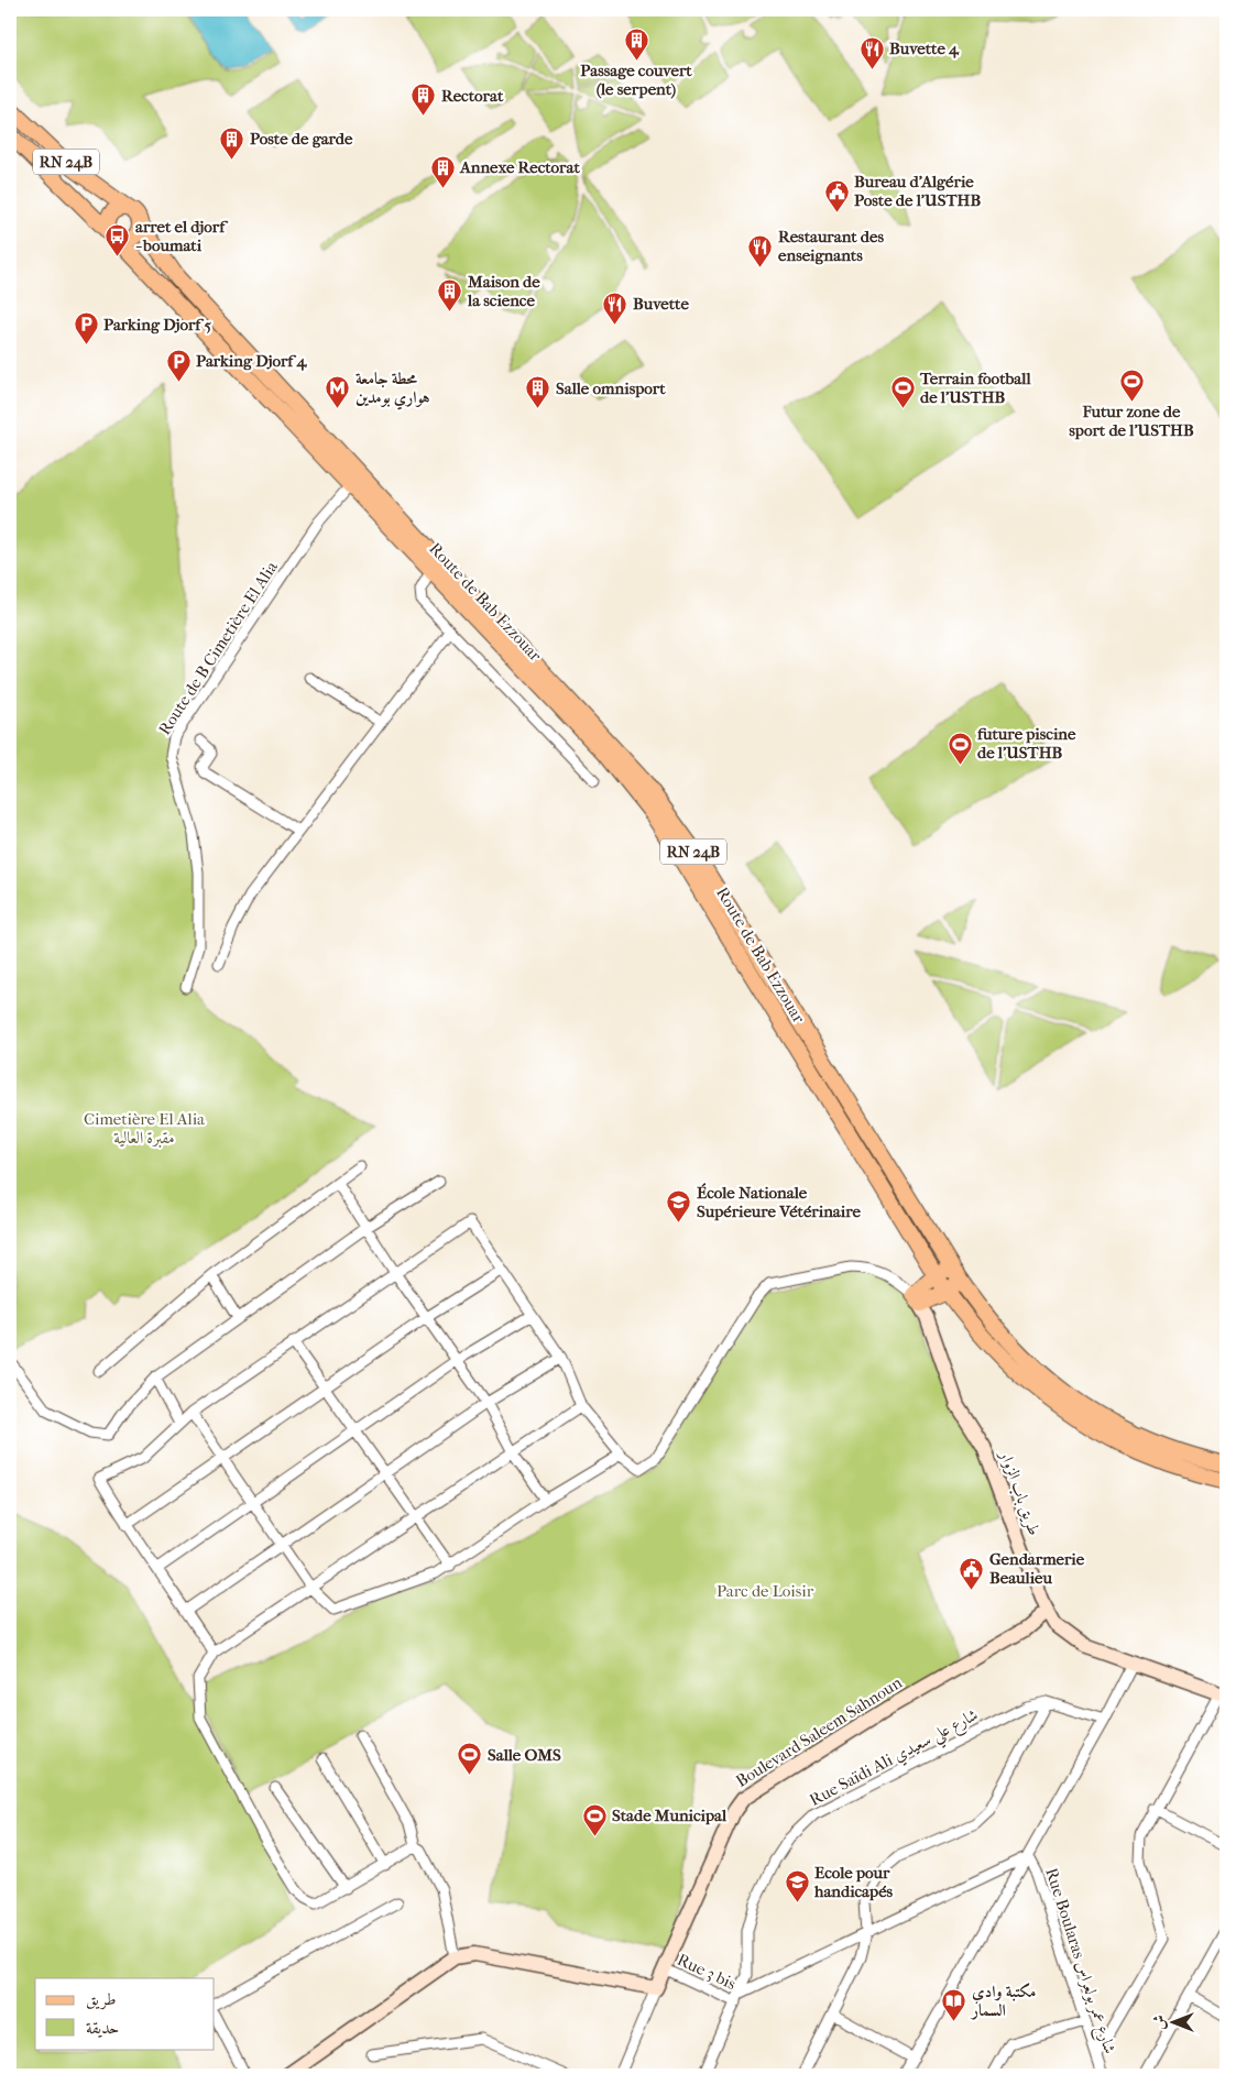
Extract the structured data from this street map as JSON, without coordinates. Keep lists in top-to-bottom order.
{
  "streets": {
    "main road": ["RN 24B", "Route de Bab Ezzouar"],
    "street": [
      "Route de B Cimetière El Alia",
      "طريق باب الزوار",
      "Boulevard Saleem Sahnoun",
      "Rue Saïdi Ali شارع علي سعيدي",
      "Rue Boularas شارع عمر بولعراس",
      "Rue 3 bis"
    ]
  },
  "crossings": [
    ["RN 24B", "Route de Bab Ezzouar"],
    ["Route de Bab Ezzouar", "Route de B Cimetière El Alia"],
    ["طريق باب الزوار", "Boulevard Saleem Sahnoun"],
    ["Boulevard Saleem Sahnoun", "Rue 3 bis"],
    ["Rue Saïdi Ali شارع علي سعيدي", "Rue 3 bis"]
  ],
  "parks": ["Cimetière El Alia مقبرة العالية", "Parc de Loisir"],
  "places": {
    "building": [
      "Passage couvert (le serpent)",
      "Rectorat",
      "Poste de garde",
      "Annexe Rectorat",
      "Maison de la science",
      "Salle omnisport"
    ],
    "restaurant": ["Buvette 4", "Restaurant des enseignants", "Buvette"],
    "public building": ["Bureau d'Algérie Poste de l'USTHB", "Gendarmerie Beaulieu"],
    "bus stop": ["arret el djorf - boumati"],
    "parking": ["Parking Djorf 5", "Parking Djorf 4"],
    "sports": [
      "Futur zone de sport de l'USTHB",
      "Terrain football de l'USTHB",
      "future piscine de l'USTHB",
      "Salle OMS",
      "Stade Municipal"
    ],
    "metro station": ["محطة جامعة هواري بومدين"],
    "school or university": ["École Nationale Supérieure Vétérinaire", "Ecole pour handicapés"],
    "library": ["مكتبة وادي السمار"]
  },
  "legend": ["طريق", "حديقة"],
  "north": "left"
}
